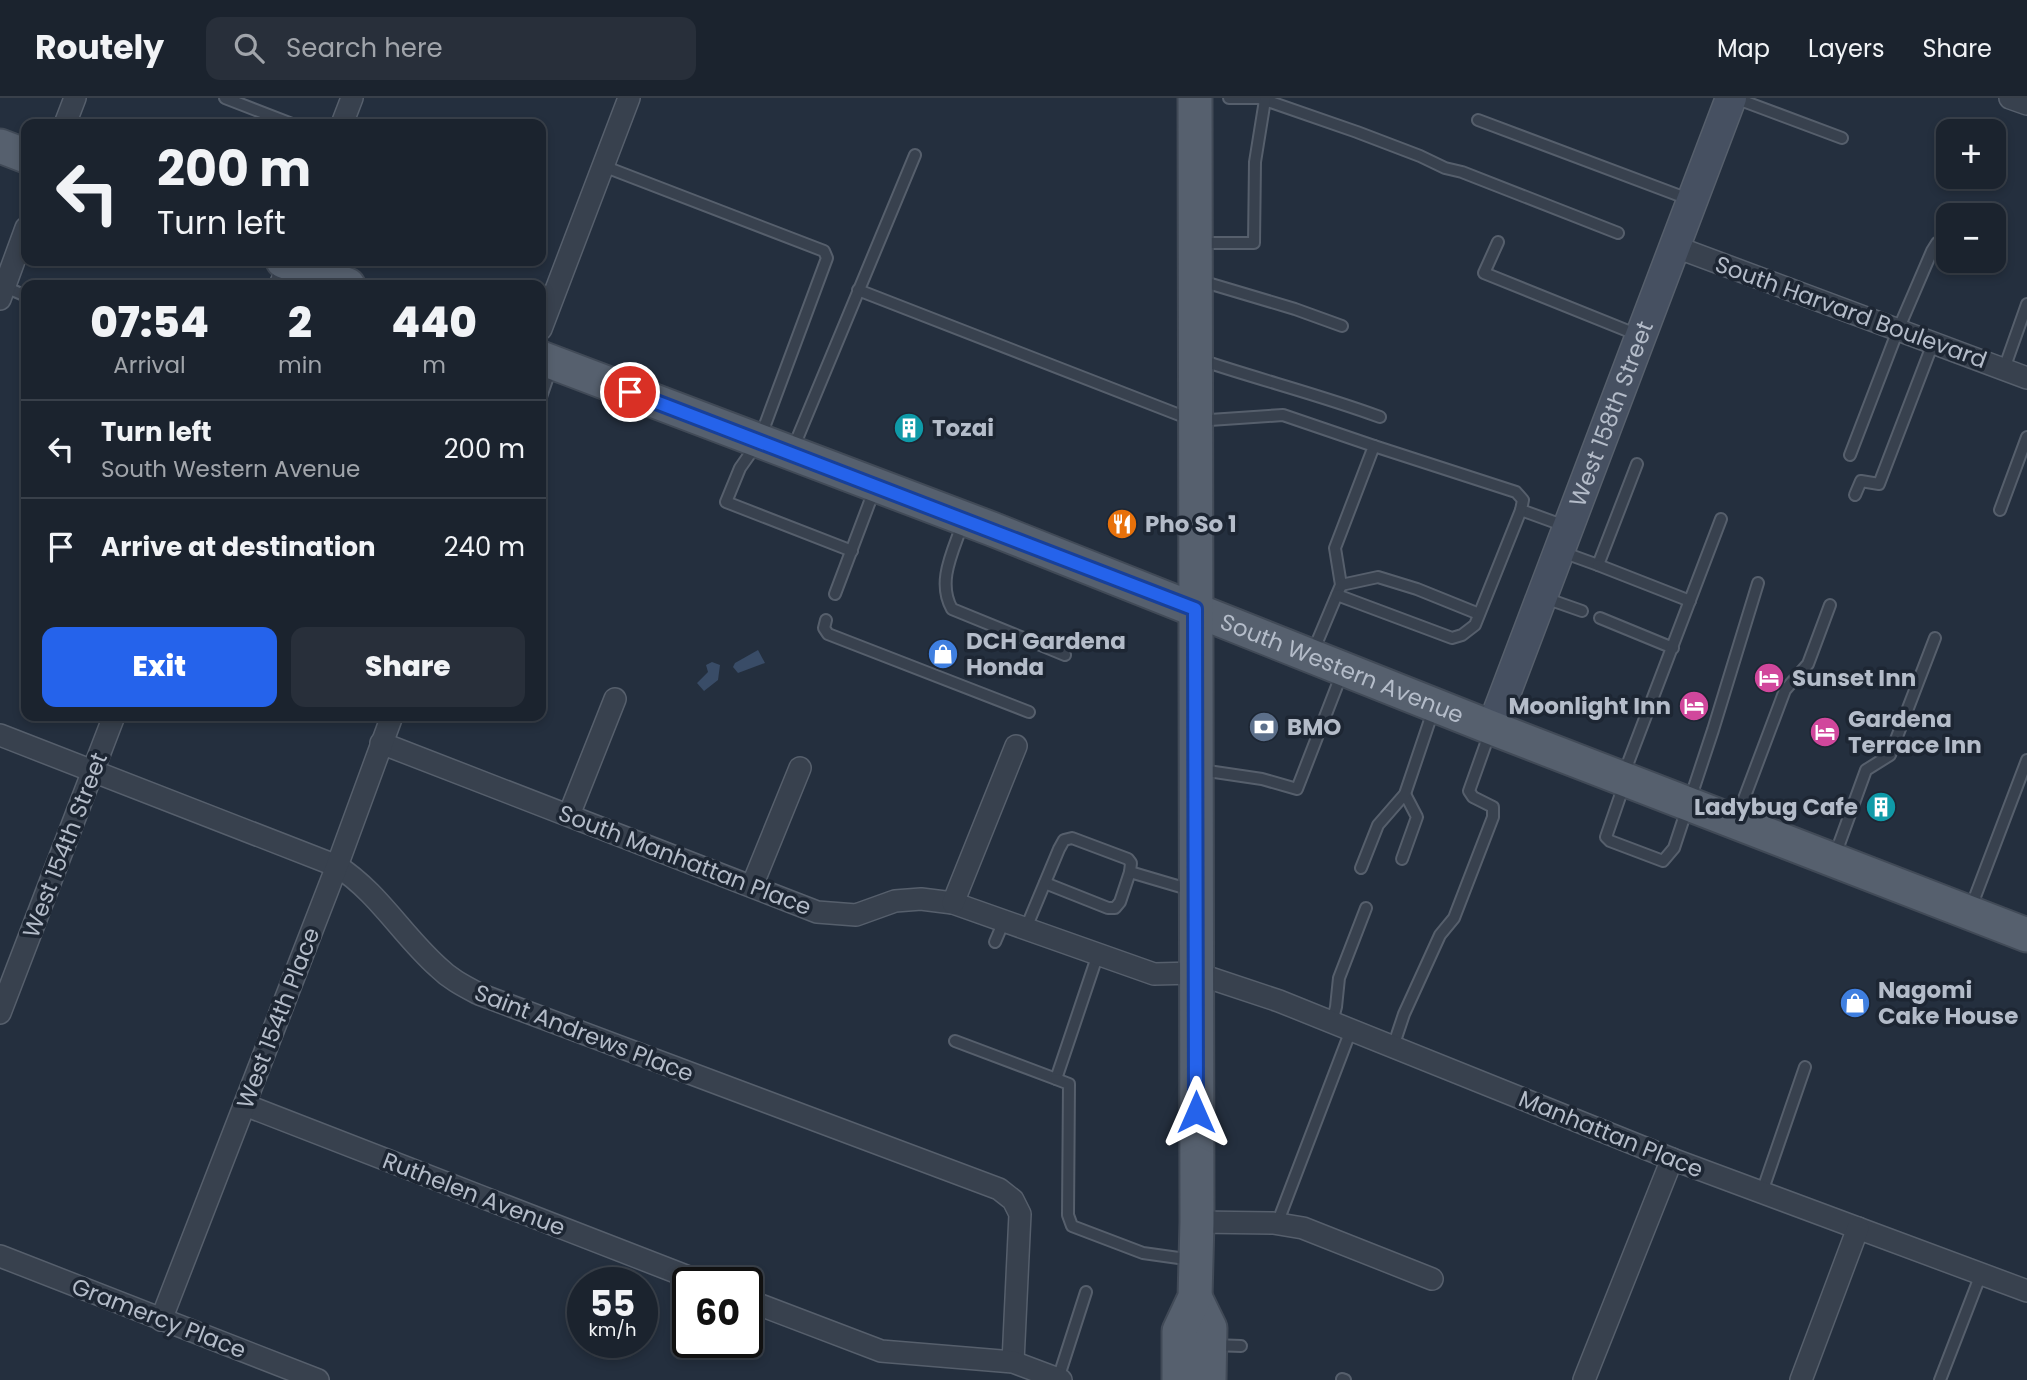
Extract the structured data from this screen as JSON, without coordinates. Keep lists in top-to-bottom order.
{
  "streets": {
    "main road": ["South Western Avenue"],
    "street": [
      "South Harvard Boulevard",
      "West 158th Street",
      "West 154th Street",
      "South Manhattan Place",
      "West 154th Place",
      "Saint Andrews Place",
      "Manhattan Place",
      "Ruthelen Avenue",
      "Gramercy Place"
    ]
  },
  "crossings": [
    ["South Harvard Boulevard", "West 158th Street"],
    ["West 158th Street", "South Western Avenue"],
    ["West 154th Street", "Saint Andrews Place"],
    ["South Manhattan Place", "West 154th Place"],
    ["South Manhattan Place", "Manhattan Place"],
    ["West 154th Place", "Saint Andrews Place"],
    ["West 154th Place", "Ruthelen Avenue"],
    ["West 154th Place", "Gramercy Place"]
  ],
  "places": {
    "building": ["Tozai", "Ladybug Cafe"],
    "restaurant": ["Pho So 1"],
    "shop": ["DCH Gardena Honda", "Nagomi Cake House"],
    "hotel": ["Sunset Inn", "Moonlight Inn", "Gardena Terrace Inn"],
    "bank": ["BMO"]
  },
  "page": {
    "header": "Routely",
    "search": "Search here",
    "nav": ["Map", "Layers", "Share"],
    "map_buttons": ["+", "−"],
    "turn": ["200 m", "Turn left"],
    "eta": [
      "07:54",
      "Arrival",
      "2",
      "min",
      "440",
      "m"
    ],
    "list": [
      {
        "name": "Turn left",
        "note": "South Western Avenue",
        "value": "200 m"
      },
      {
        "name": "Arrive at destination",
        "value": "240 m"
      }
    ],
    "buttons": ["Exit", "Share"],
    "speed": "55 km/h",
    "limit": "60"
  }
}
